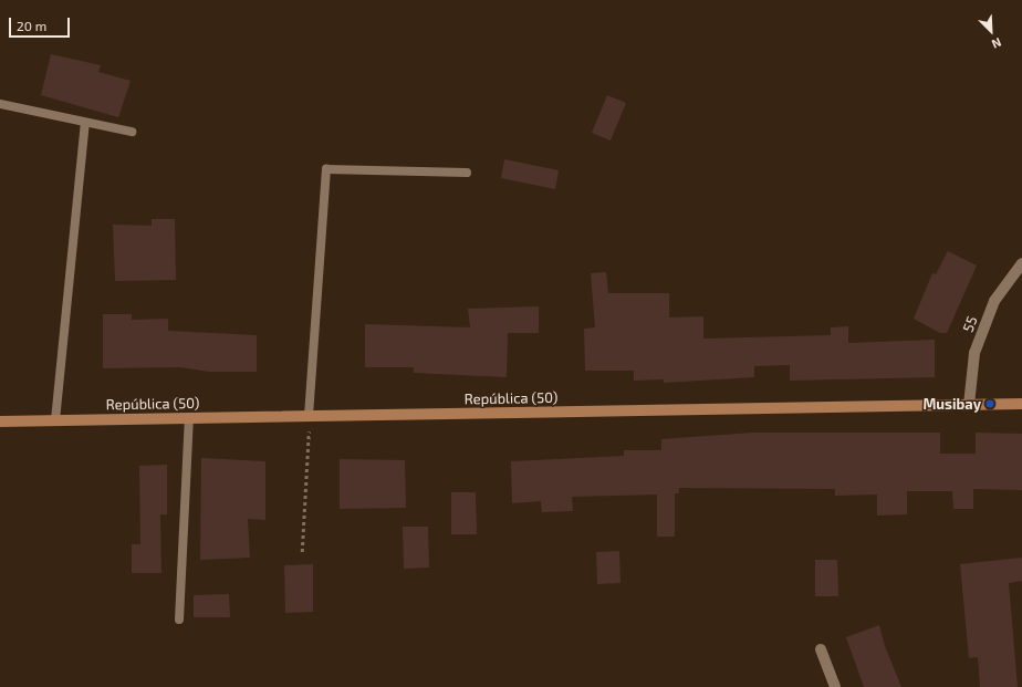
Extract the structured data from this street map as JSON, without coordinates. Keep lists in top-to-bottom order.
{
  "streets": {
    "main road": ["República (50)"],
    "street": ["55"]
  },
  "crossings": [
    ["55", "República (50)"]
  ],
  "places": ["Musibay"],
  "scale_bar": "20 m",
  "north": "bottom right"
}
